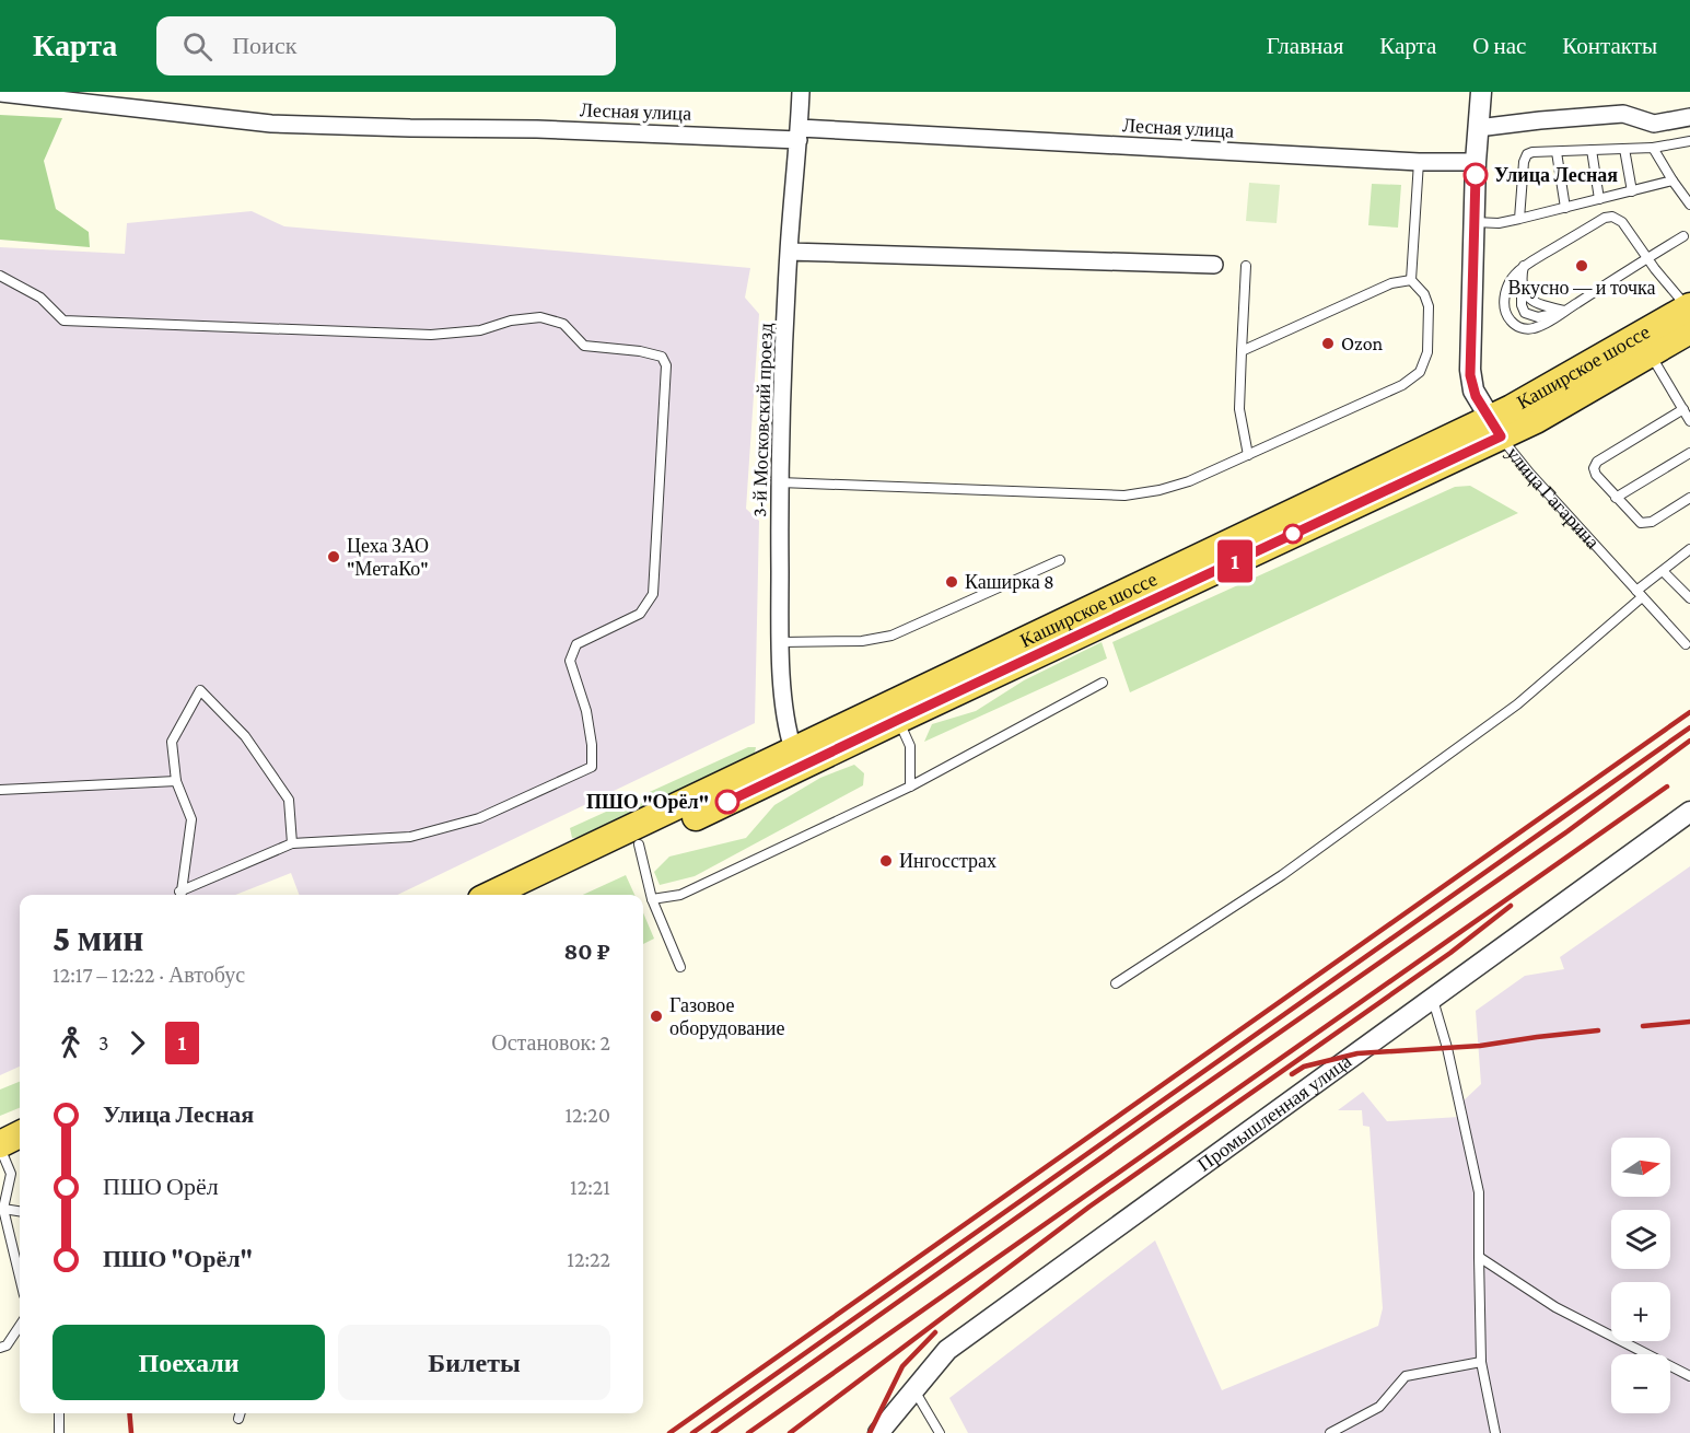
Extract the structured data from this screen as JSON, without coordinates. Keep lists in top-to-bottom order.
{
  "streets": {
    "main road": ["Каширское шоссе"],
    "street": [
      "Лесная улица",
      "3-й Московский проезд",
      "улица Гагарина",
      "Промышленная улица"
    ]
  },
  "crossings": [
    ["Лесная улица", "3-й Московский проезд"],
    ["Лесная улица", "улица Гагарина"],
    ["Каширское шоссе", "3-й Московский проезд"],
    ["Каширское шоссе", "улица Гагарина"]
  ],
  "places": [
    "Улица Лесная",
    "Вкусно — и точка",
    "Ozon",
    "Цеха ЗАО \"МетаКо\"",
    "Каширка 8",
    "ПШО \"Орёл\"",
    "Ингосстрах",
    "Газовое оборудование"
  ],
  "lines": ["bus line 1"],
  "north": "right",
  "page": {
    "header": "Карта",
    "search": "Поиск",
    "nav": [
      "Главная",
      "Карта",
      "О нас",
      "Контакты"
    ],
    "on_map": "1",
    "heading": ["5 мин", "12:17 – 12:22 · Автобус", "80 ₽"],
    "legs": ["3", "1", "Остановок: 2"],
    "list": [
      {
        "name": "Улица Лесная",
        "value": "12:20"
      },
      {
        "name": "ПШО Орёл",
        "value": "12:21"
      },
      {
        "name": "ПШО \"Орёл\"",
        "value": "12:22"
      }
    ],
    "map_buttons": ["+", "−"],
    "buttons": ["Поехали", "Билеты"]
  }
}
